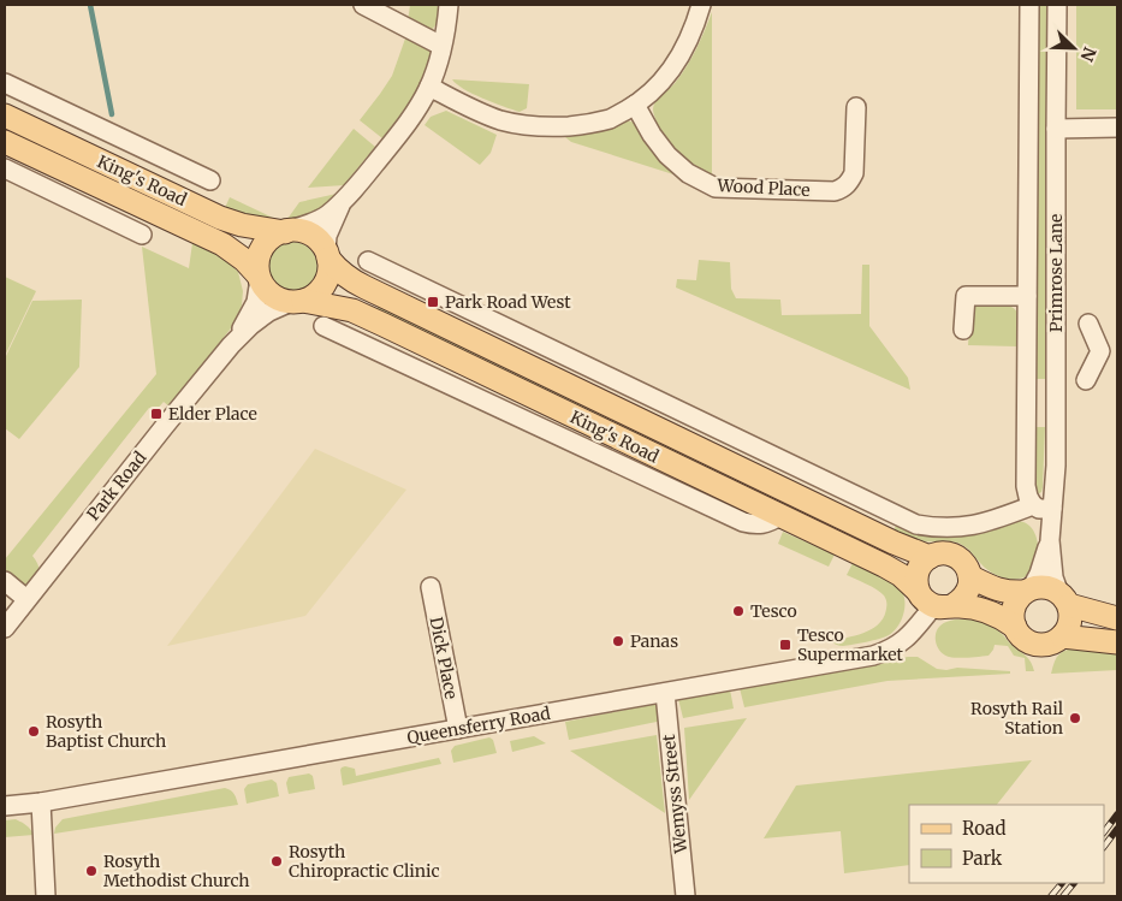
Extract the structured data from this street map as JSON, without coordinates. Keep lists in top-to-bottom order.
{
  "streets": {
    "main road": ["King's Road"],
    "street": [
      "Wood Place",
      "Primrose Lane",
      "Park Road",
      "Dick Place",
      "Queensferry Road",
      "Wemyss Street"
    ]
  },
  "crossings": [
    ["King's Road", "Park Road"],
    ["King's Road", "Queensferry Road"],
    ["Dick Place", "Queensferry Road"],
    ["Queensferry Road", "Wemyss Street"]
  ],
  "places": {
    "transit": ["Park Road West", "Elder Place", "Tesco Supermarket"],
    "other": [
      "Tesco",
      "Panas",
      "Rosyth Rail Station",
      "Rosyth Baptist Church",
      "Rosyth Chiropractic Clinic",
      "Rosyth Methodist Church"
    ]
  },
  "legend": ["Road", "Park"],
  "north": "bottom right"
}
